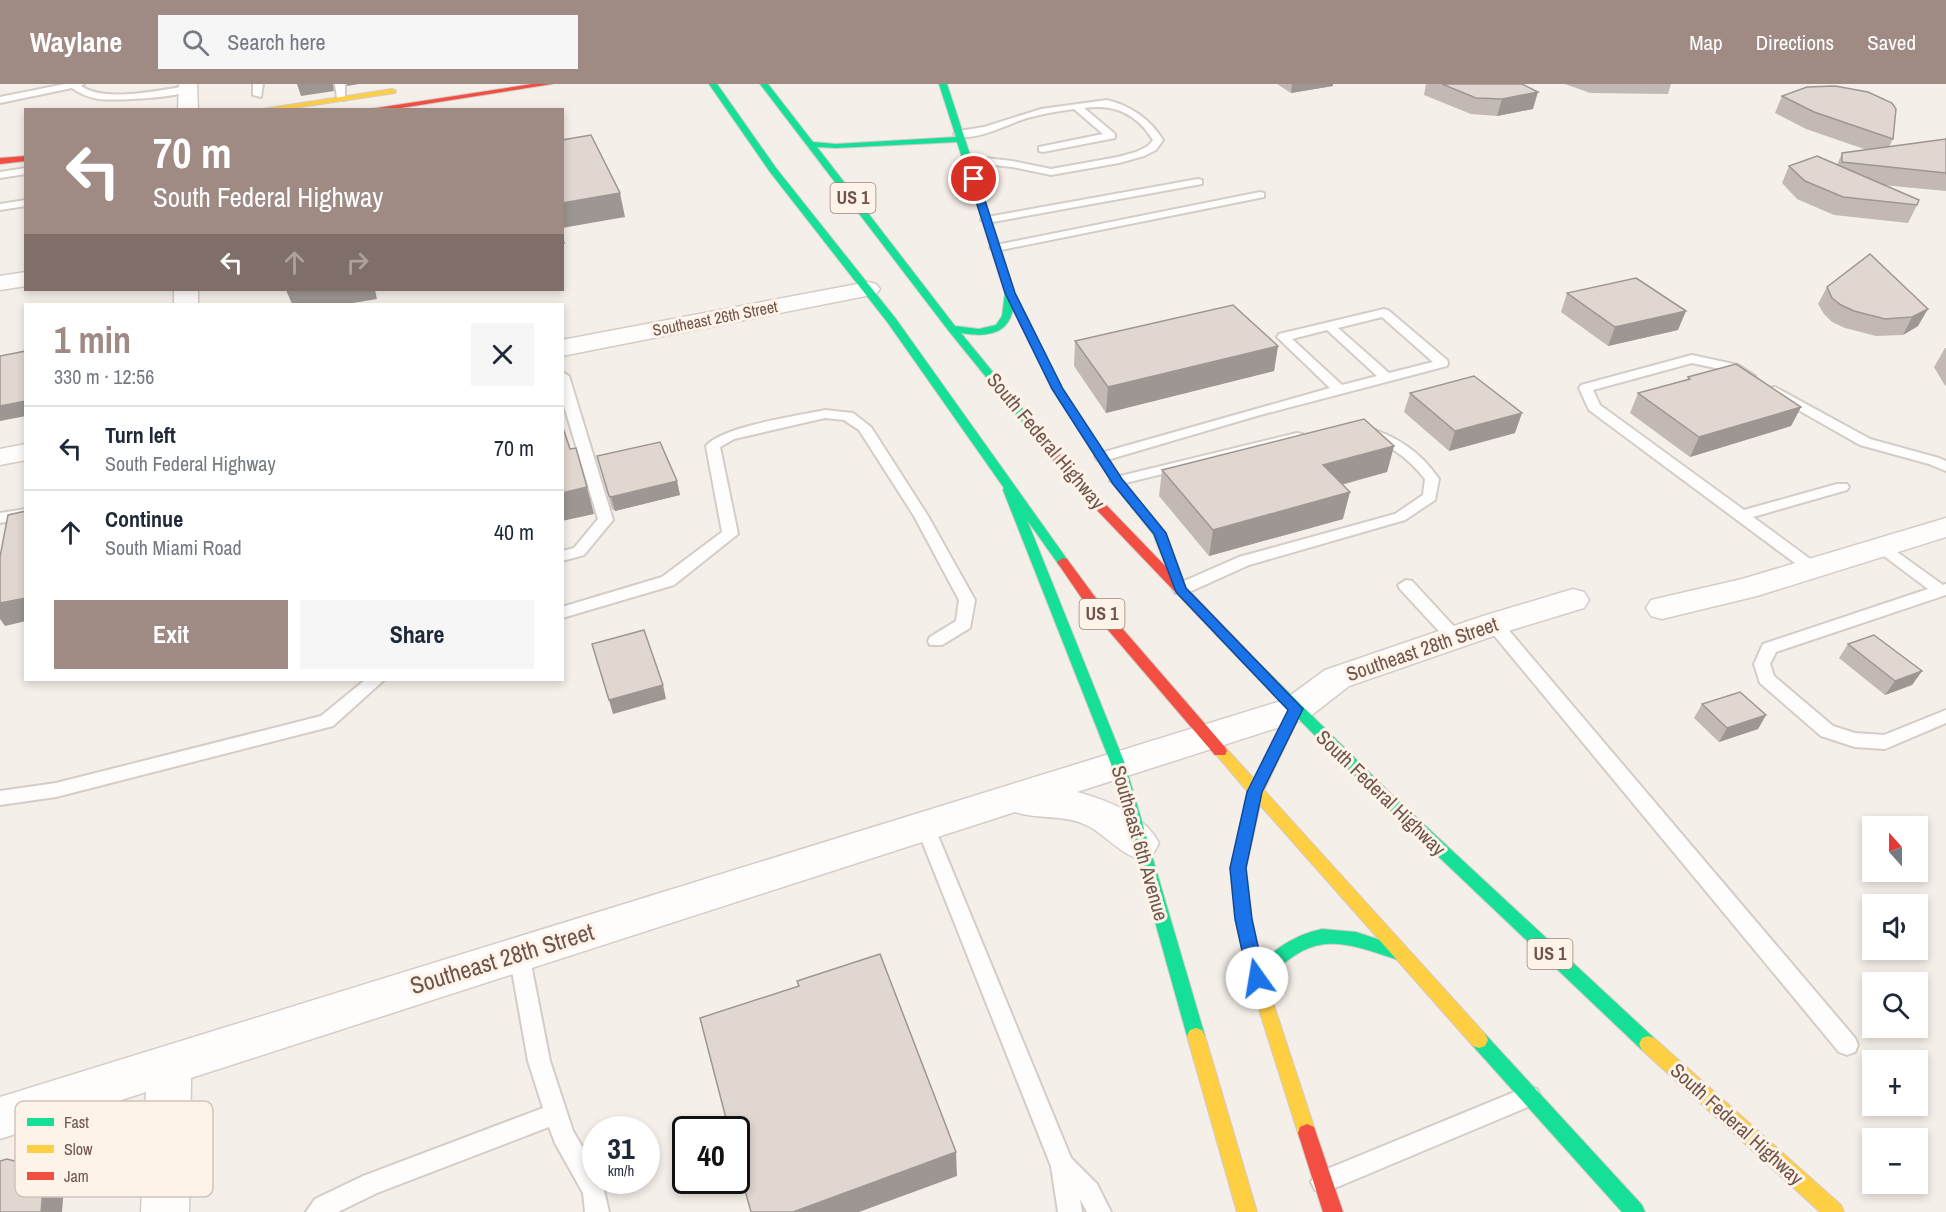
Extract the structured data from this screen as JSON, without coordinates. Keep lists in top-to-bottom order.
{
  "streets": {
    "main road": ["US 1", "South Federal Highway", "Southeast 6th Avenue"],
    "street": ["Southeast 26th Street", "Southeast 28th Street"]
  },
  "crossings": [
    ["US 1", "Southeast 26th Street"],
    ["US 1", "Southeast 28th Street"],
    ["US 1", "Southeast 6th Avenue"],
    ["South Federal Highway", "Southeast 28th Street"],
    ["Southeast 28th Street", "Southeast 6th Avenue"]
  ],
  "legend": ["Fast", "Slow", "Jam"],
  "north": "top",
  "page": {
    "header": "Waylane",
    "search": "Search here",
    "nav": ["Map", "Directions", "Saved"],
    "turn": ["70 m", "South Federal Highway"],
    "heading": ["1 min", "330 m · 12:56"],
    "list": [
      {
        "name": "Turn left",
        "note": "South Federal Highway",
        "value": "70 m"
      },
      {
        "name": "Continue",
        "note": "South Miami Road",
        "value": "40 m"
      }
    ],
    "buttons": ["Exit", "Share"],
    "map_buttons": ["+", "−"],
    "speed": "31 km/h",
    "limit": "40"
  }
}
